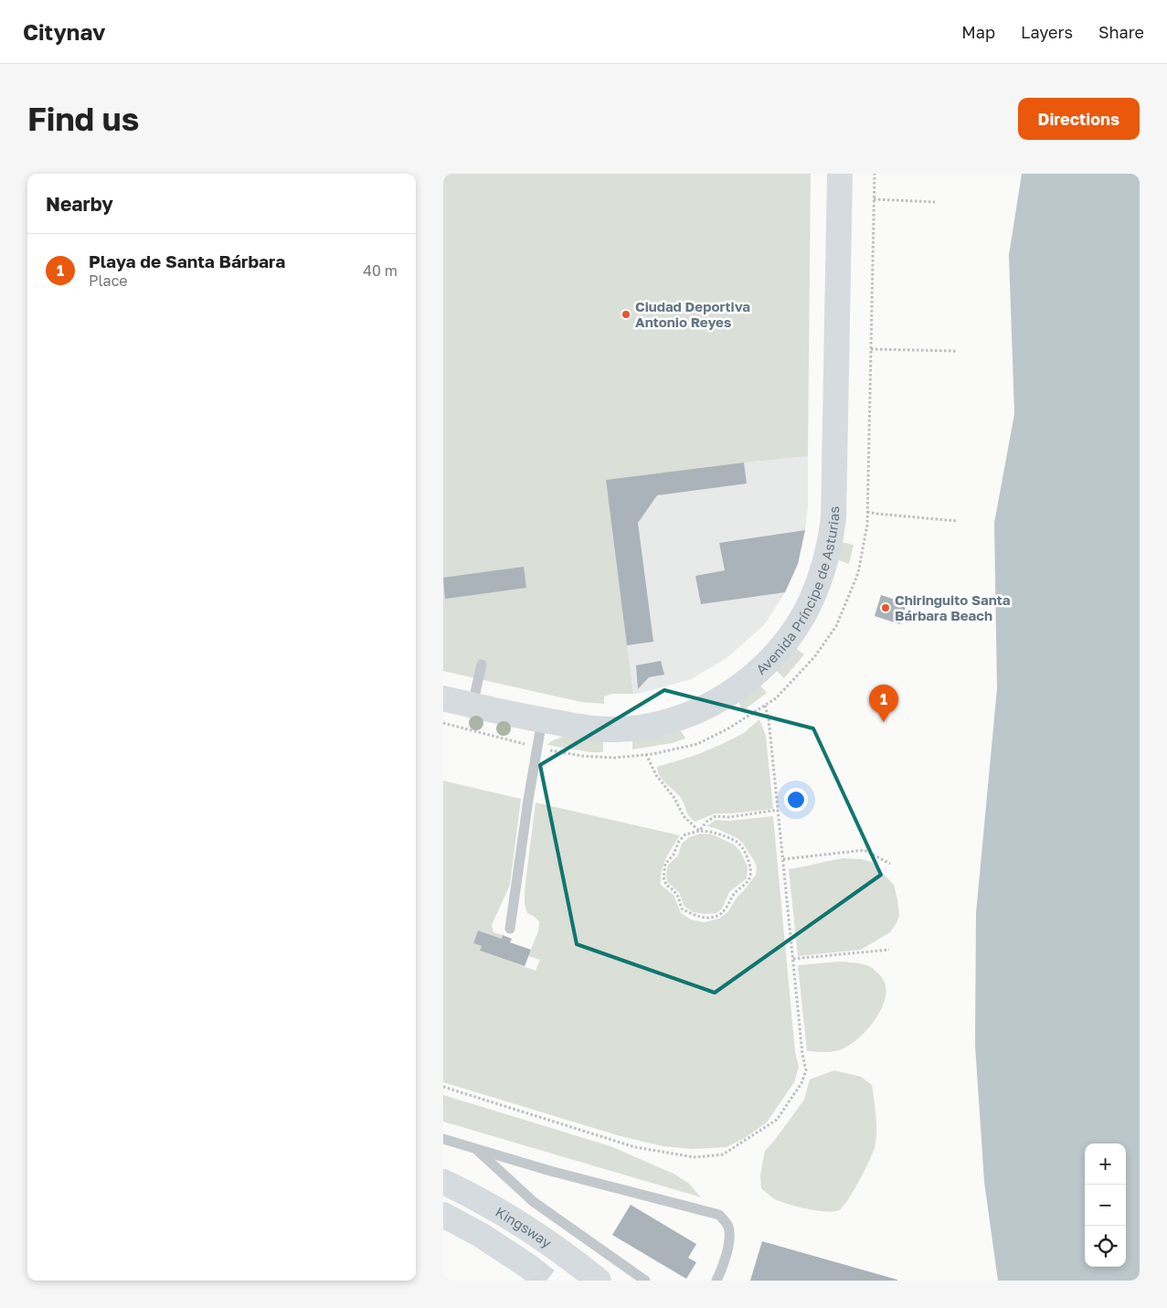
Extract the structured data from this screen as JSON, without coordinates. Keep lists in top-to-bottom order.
{
  "streets": {
    "main road": ["Avenida Príncipe de Asturias", "Kingsway"]
  },
  "places": ["Ciudad Deportiva Antonio Reyes", "Chiringuito Santa Bárbara Beach"],
  "page": {
    "header": "Citynav",
    "nav": ["Map", "Layers", "Share"],
    "buttons": "Directions",
    "title": "Find us",
    "heading": "Nearby",
    "list": [
      {
        "mark": "1",
        "name": "Playa de Santa Bárbara",
        "note": "Place",
        "value": "40 m"
      }
    ],
    "pins": "1",
    "map_buttons": ["+", "−"]
  }
}
